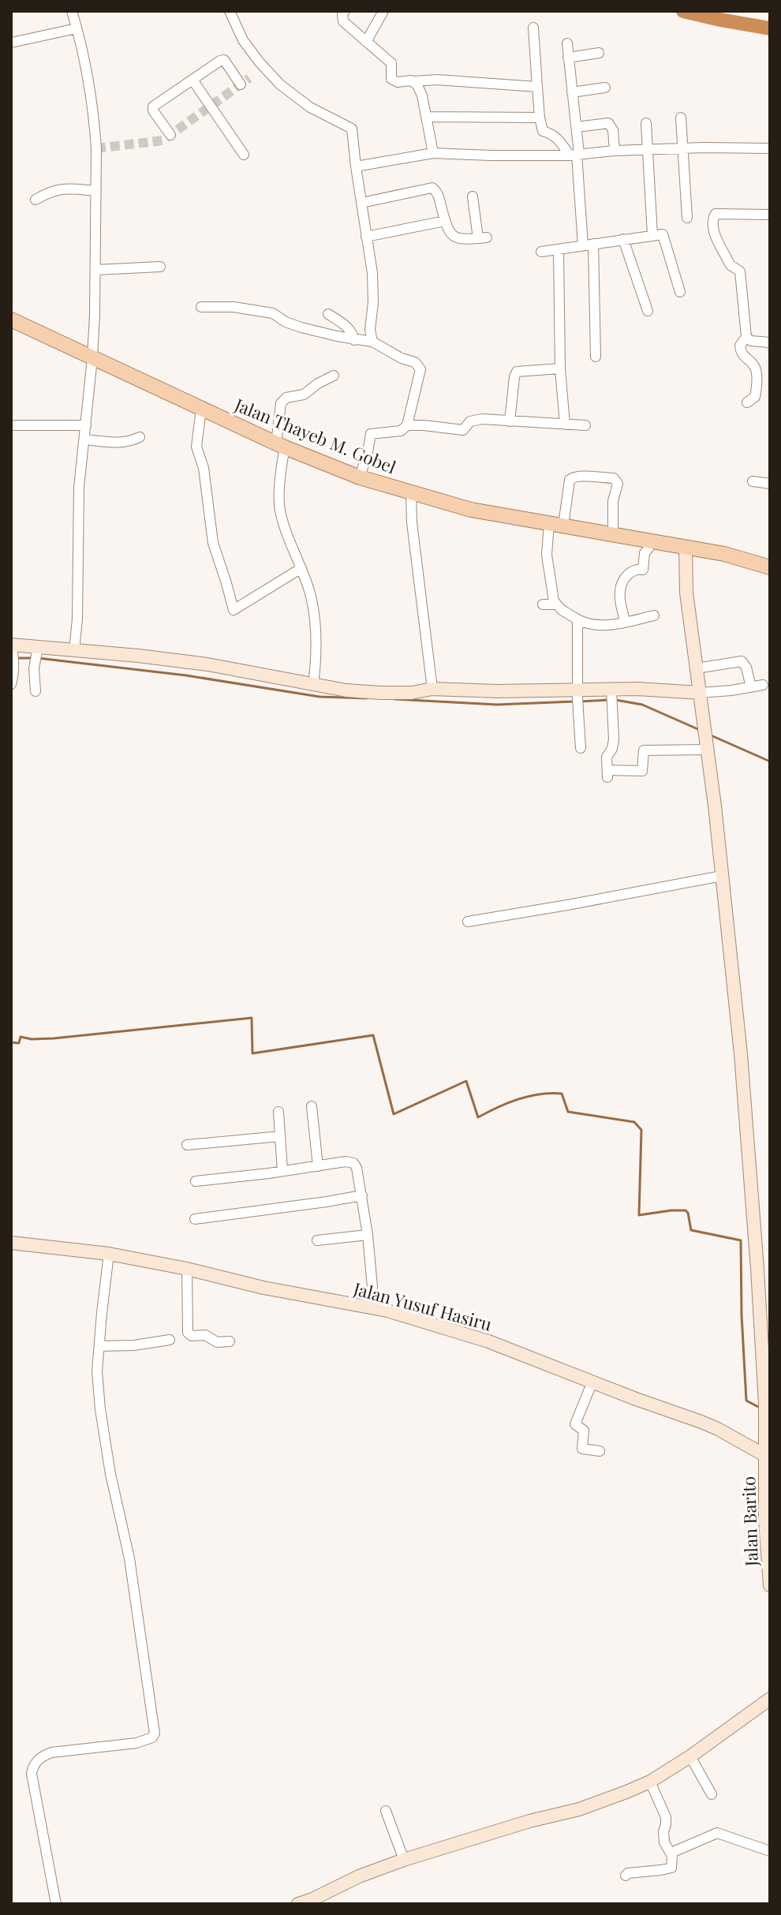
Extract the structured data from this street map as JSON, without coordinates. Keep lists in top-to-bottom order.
{
  "streets": {
    "main road": ["Jalan Thayeb M. Gobel"],
    "street": ["Jalan Yusuf Hasiru", "Jalan Barito"]
  },
  "crossings": [
    ["Jalan Thayeb M. Gobel", "Jalan Barito"],
    ["Jalan Yusuf Hasiru", "Jalan Barito"]
  ]
}
